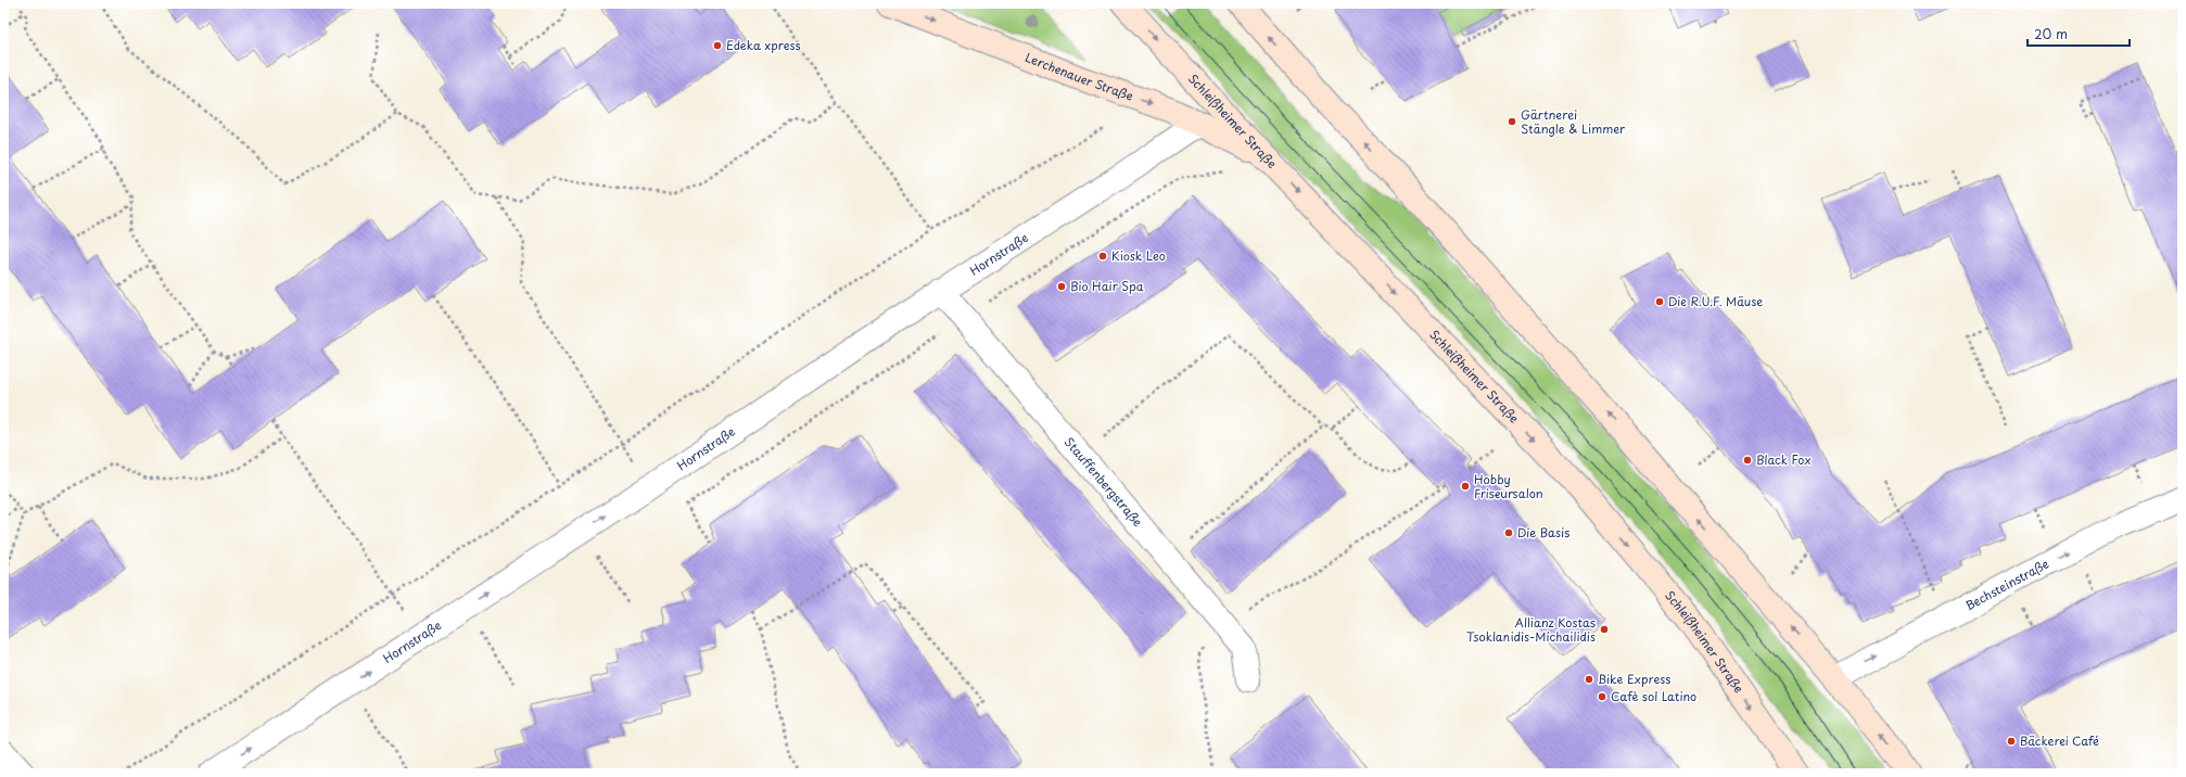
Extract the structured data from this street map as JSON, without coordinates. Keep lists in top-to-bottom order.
{
  "streets": {
    "main road": ["Lerchenauer Straße", "Schleißheimer Straße"],
    "street": ["Hornstraße", "Stauffenbergstraße", "Bechsteinstraße"]
  },
  "crossings": [
    ["Lerchenauer Straße", "Schleißheimer Straße"],
    ["Lerchenauer Straße", "Hornstraße"],
    ["Hornstraße", "Stauffenbergstraße"]
  ],
  "one_way": ["Lerchenauer Straße", "Hornstraße", "Bechsteinstraße"],
  "places": [
    "Edeka xpress",
    "Gärtnerei Stängle & Limmer",
    "Kiosk Leo",
    "Bio Hair Spa",
    "Die R.U.F. Mäuse",
    "Black Fox",
    "Hobby Friseursalon",
    "Die Basis",
    "Allianz Kostas Tsoklanidis-Michailidis",
    "Bike Express",
    "Cafè sol Latino",
    "Bäckerei Café"
  ],
  "scale_bar": "20 m"
}
